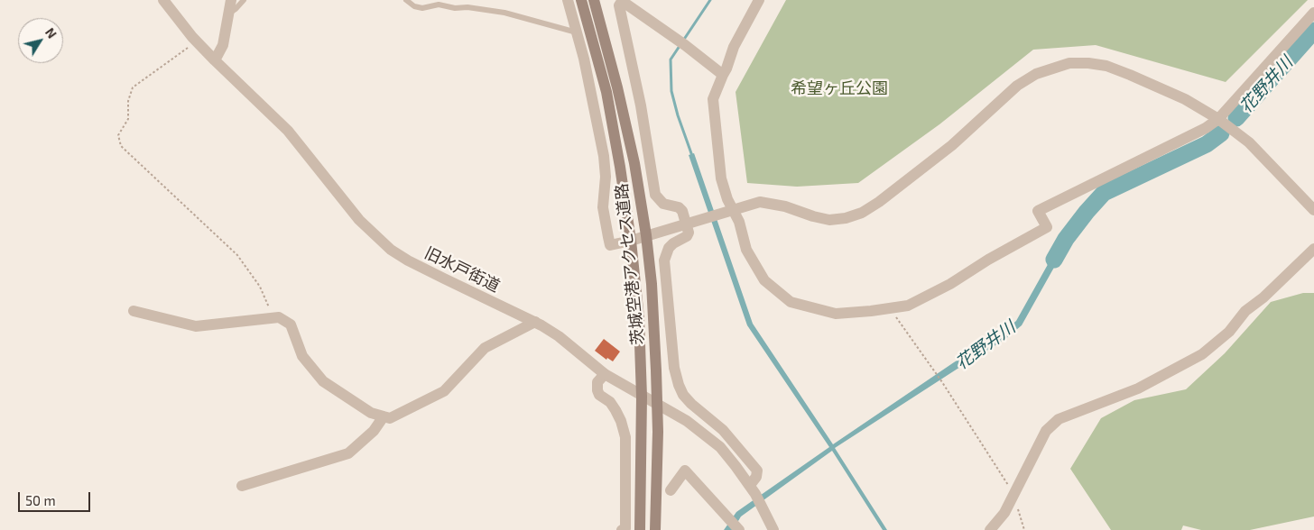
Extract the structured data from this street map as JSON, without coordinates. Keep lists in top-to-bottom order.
{
  "streets": {
    "main road": ["茨城空港アクセス道路"],
    "street": ["旧水戸街道"]
  },
  "crossings": [
    ["茨城空港アクセス道路", "旧水戸街道"]
  ],
  "water": ["花野井川"],
  "parks": ["希望ヶ丘公園"],
  "scale_bar": "50 m",
  "north": "top right"
}
